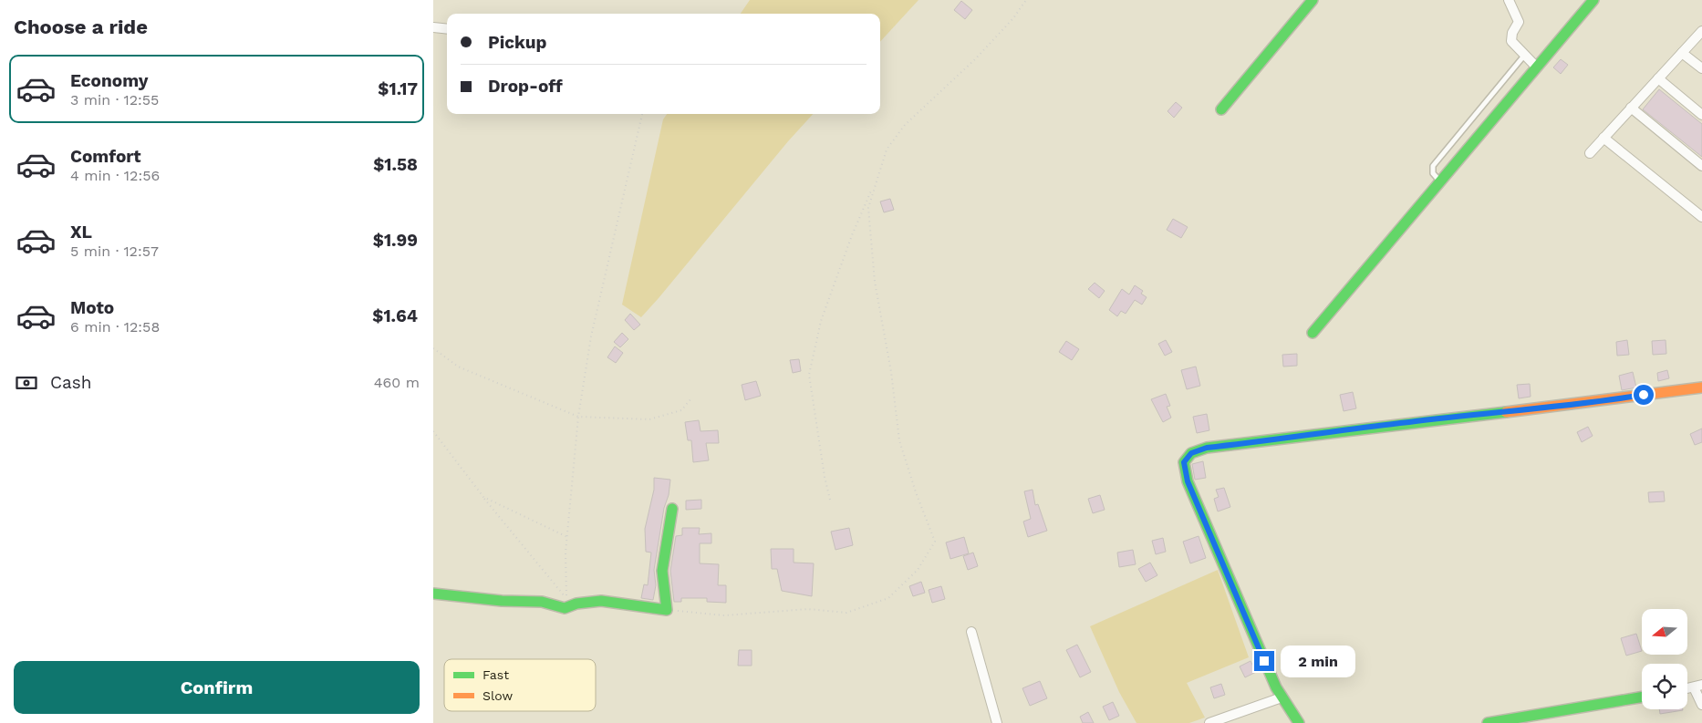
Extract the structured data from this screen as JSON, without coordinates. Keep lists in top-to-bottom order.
{
  "legend": ["Fast", "Slow"],
  "north": "left",
  "page": {
    "heading": "Choose a ride",
    "banner": ["Pickup", "Drop-off"],
    "list": [
      {
        "name": "Economy",
        "note": "3 min · 12:55",
        "value": "$1.17"
      },
      {
        "name": "Comfort",
        "note": "4 min · 12:56",
        "value": "$1.58"
      },
      {
        "name": "XL",
        "note": "5 min · 12:57",
        "value": "$1.99"
      },
      {
        "name": "Moto",
        "note": "6 min · 12:58",
        "value": "$1.64"
      }
    ],
    "pay": ["Cash", "460 m"],
    "bubble": "2 min",
    "buttons": "Confirm"
  }
}
